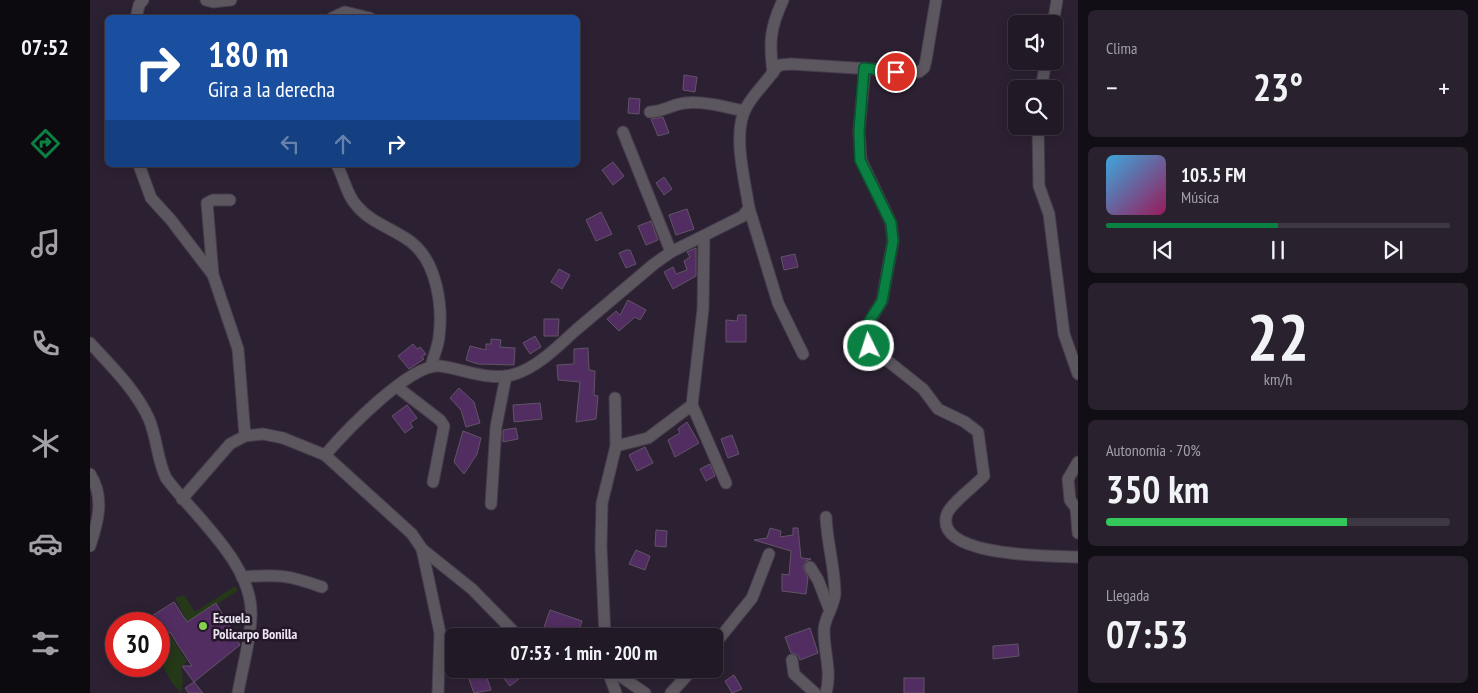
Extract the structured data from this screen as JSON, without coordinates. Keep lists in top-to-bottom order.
{
  "places": ["Escuela Policarpo Bonilla"],
  "page": {
    "tabs": "07:52",
    "tile": [
      "Clima",
      ["22", "km/h"],
      ["Autonomía · 70%", "350 km"],
      ["Llegada", "07:53"]
    ],
    "turn": ["180 m", "Gira a la derecha"],
    "heat": ["−", "23°", "+"],
    "song": ["105.5 FM", "Música"],
    "limit": "30",
    "trip": "07:53 · 1 min · 200 m"
  }
}
